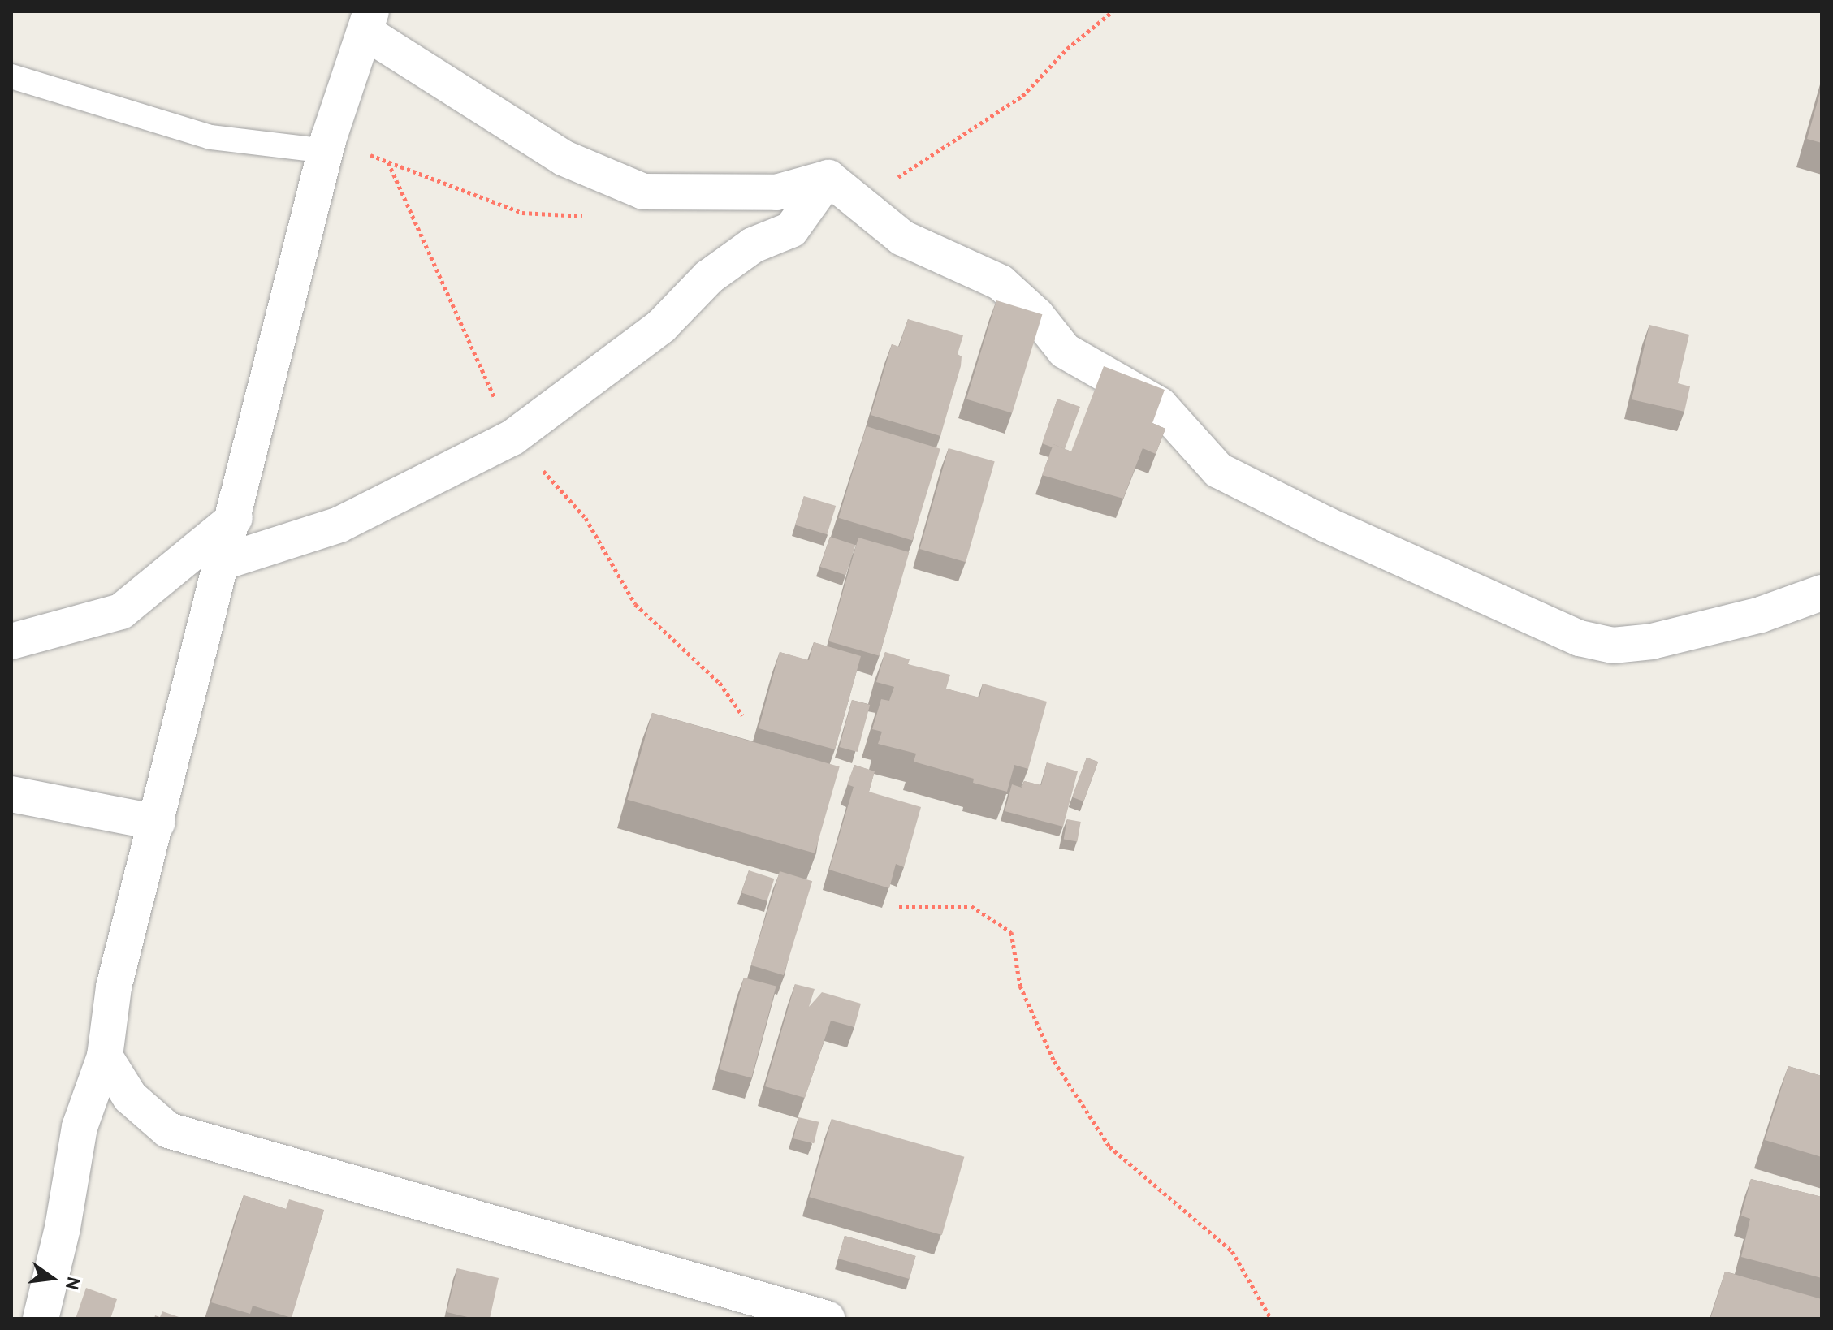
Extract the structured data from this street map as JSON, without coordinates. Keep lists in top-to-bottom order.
{
  "north": "right"
}
